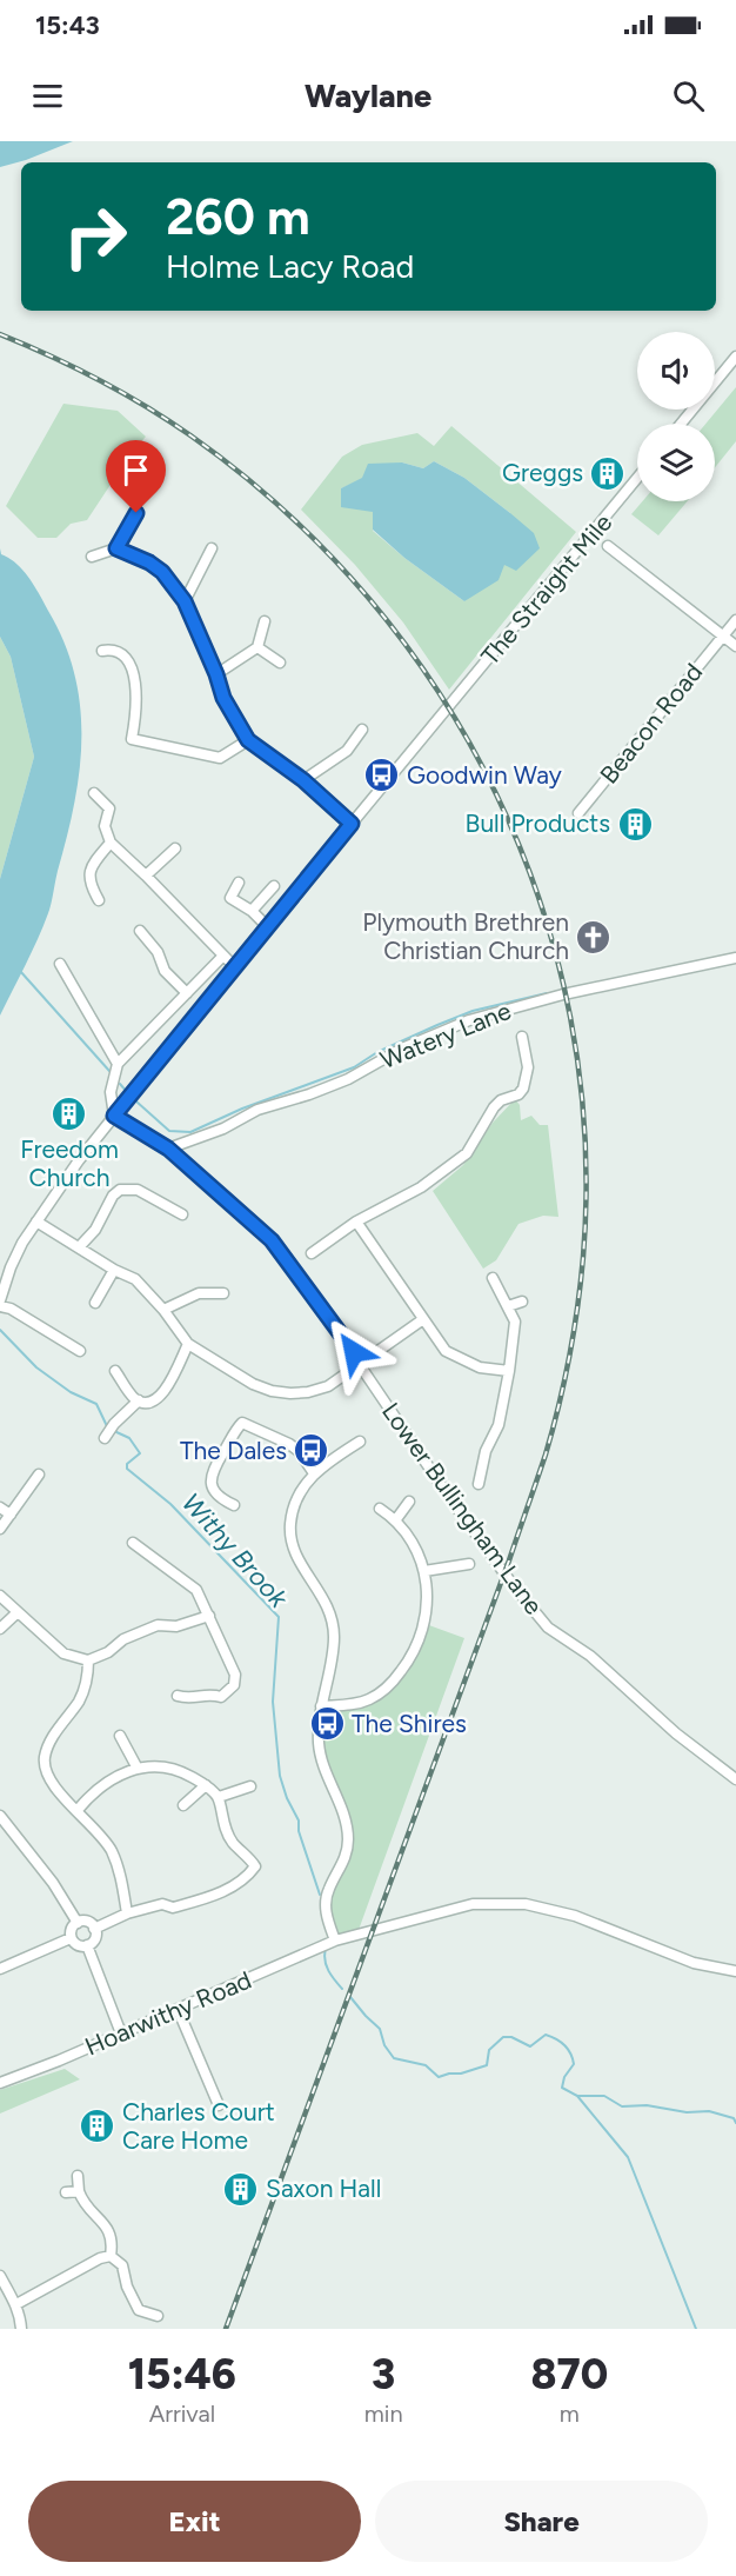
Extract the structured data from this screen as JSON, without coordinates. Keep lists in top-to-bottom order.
{
  "streets": {
    "street": [
      "The Straight Mile",
      "Beacon Road",
      "Watery Lane",
      "Lower Bullingham Lane",
      "Hoarwithy Road"
    ]
  },
  "water": ["Withy Brook"],
  "places": {
    "building": [
      "Greggs",
      "Bull Products",
      "Freedom Church",
      "Charles Court Care Home",
      "Saxon Hall"
    ],
    "bus stop": ["Goodwin Way", "The Dales", "The Shires"],
    "church": ["Plymouth Brethren Christian Church"]
  },
  "page": {
    "status": "15:43",
    "header": "Waylane",
    "turn": ["260 m", "Holme Lacy Road"],
    "eta": [
      "15:46",
      "Arrival",
      "3",
      "min",
      "870",
      "m"
    ],
    "buttons": ["Exit", "Share"]
  }
}
